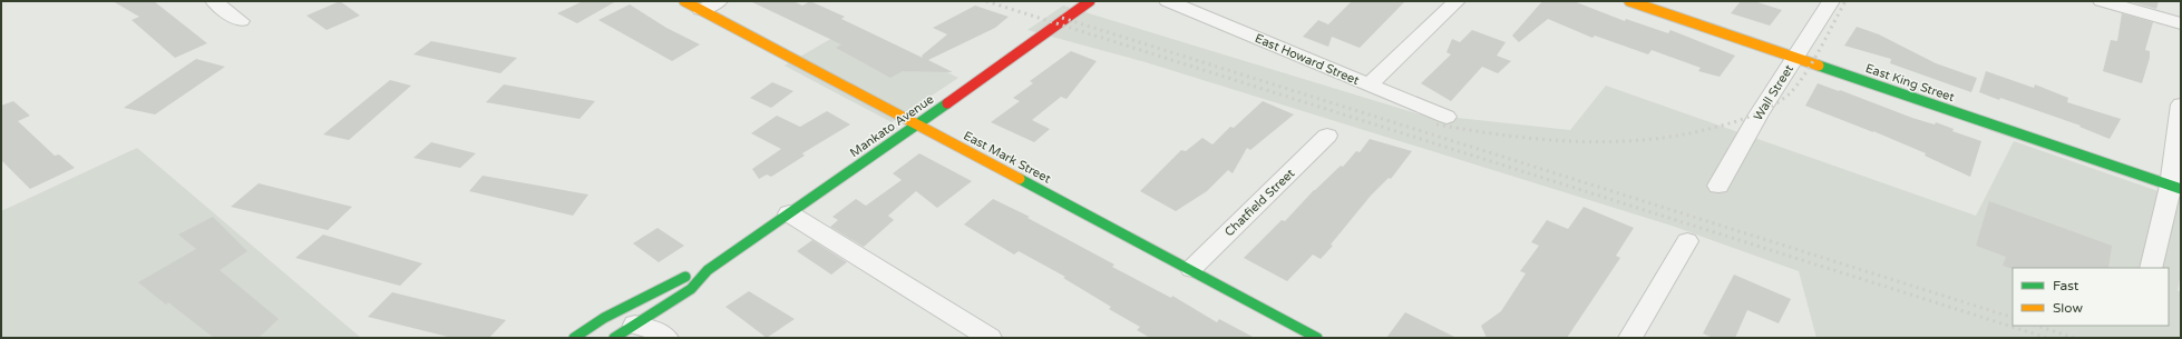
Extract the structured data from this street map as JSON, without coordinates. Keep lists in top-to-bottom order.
{
  "streets": {
    "street": [
      "East Howard Street",
      "East King Street",
      "Wall Street",
      "Mankato Avenue",
      "East Mark Street",
      "Chatfield Street"
    ]
  },
  "crossings": [
    ["East King Street", "Wall Street"],
    ["Mankato Avenue", "East Mark Street"],
    ["East Mark Street", "Chatfield Street"]
  ],
  "legend": ["Fast", "Slow"]
}
